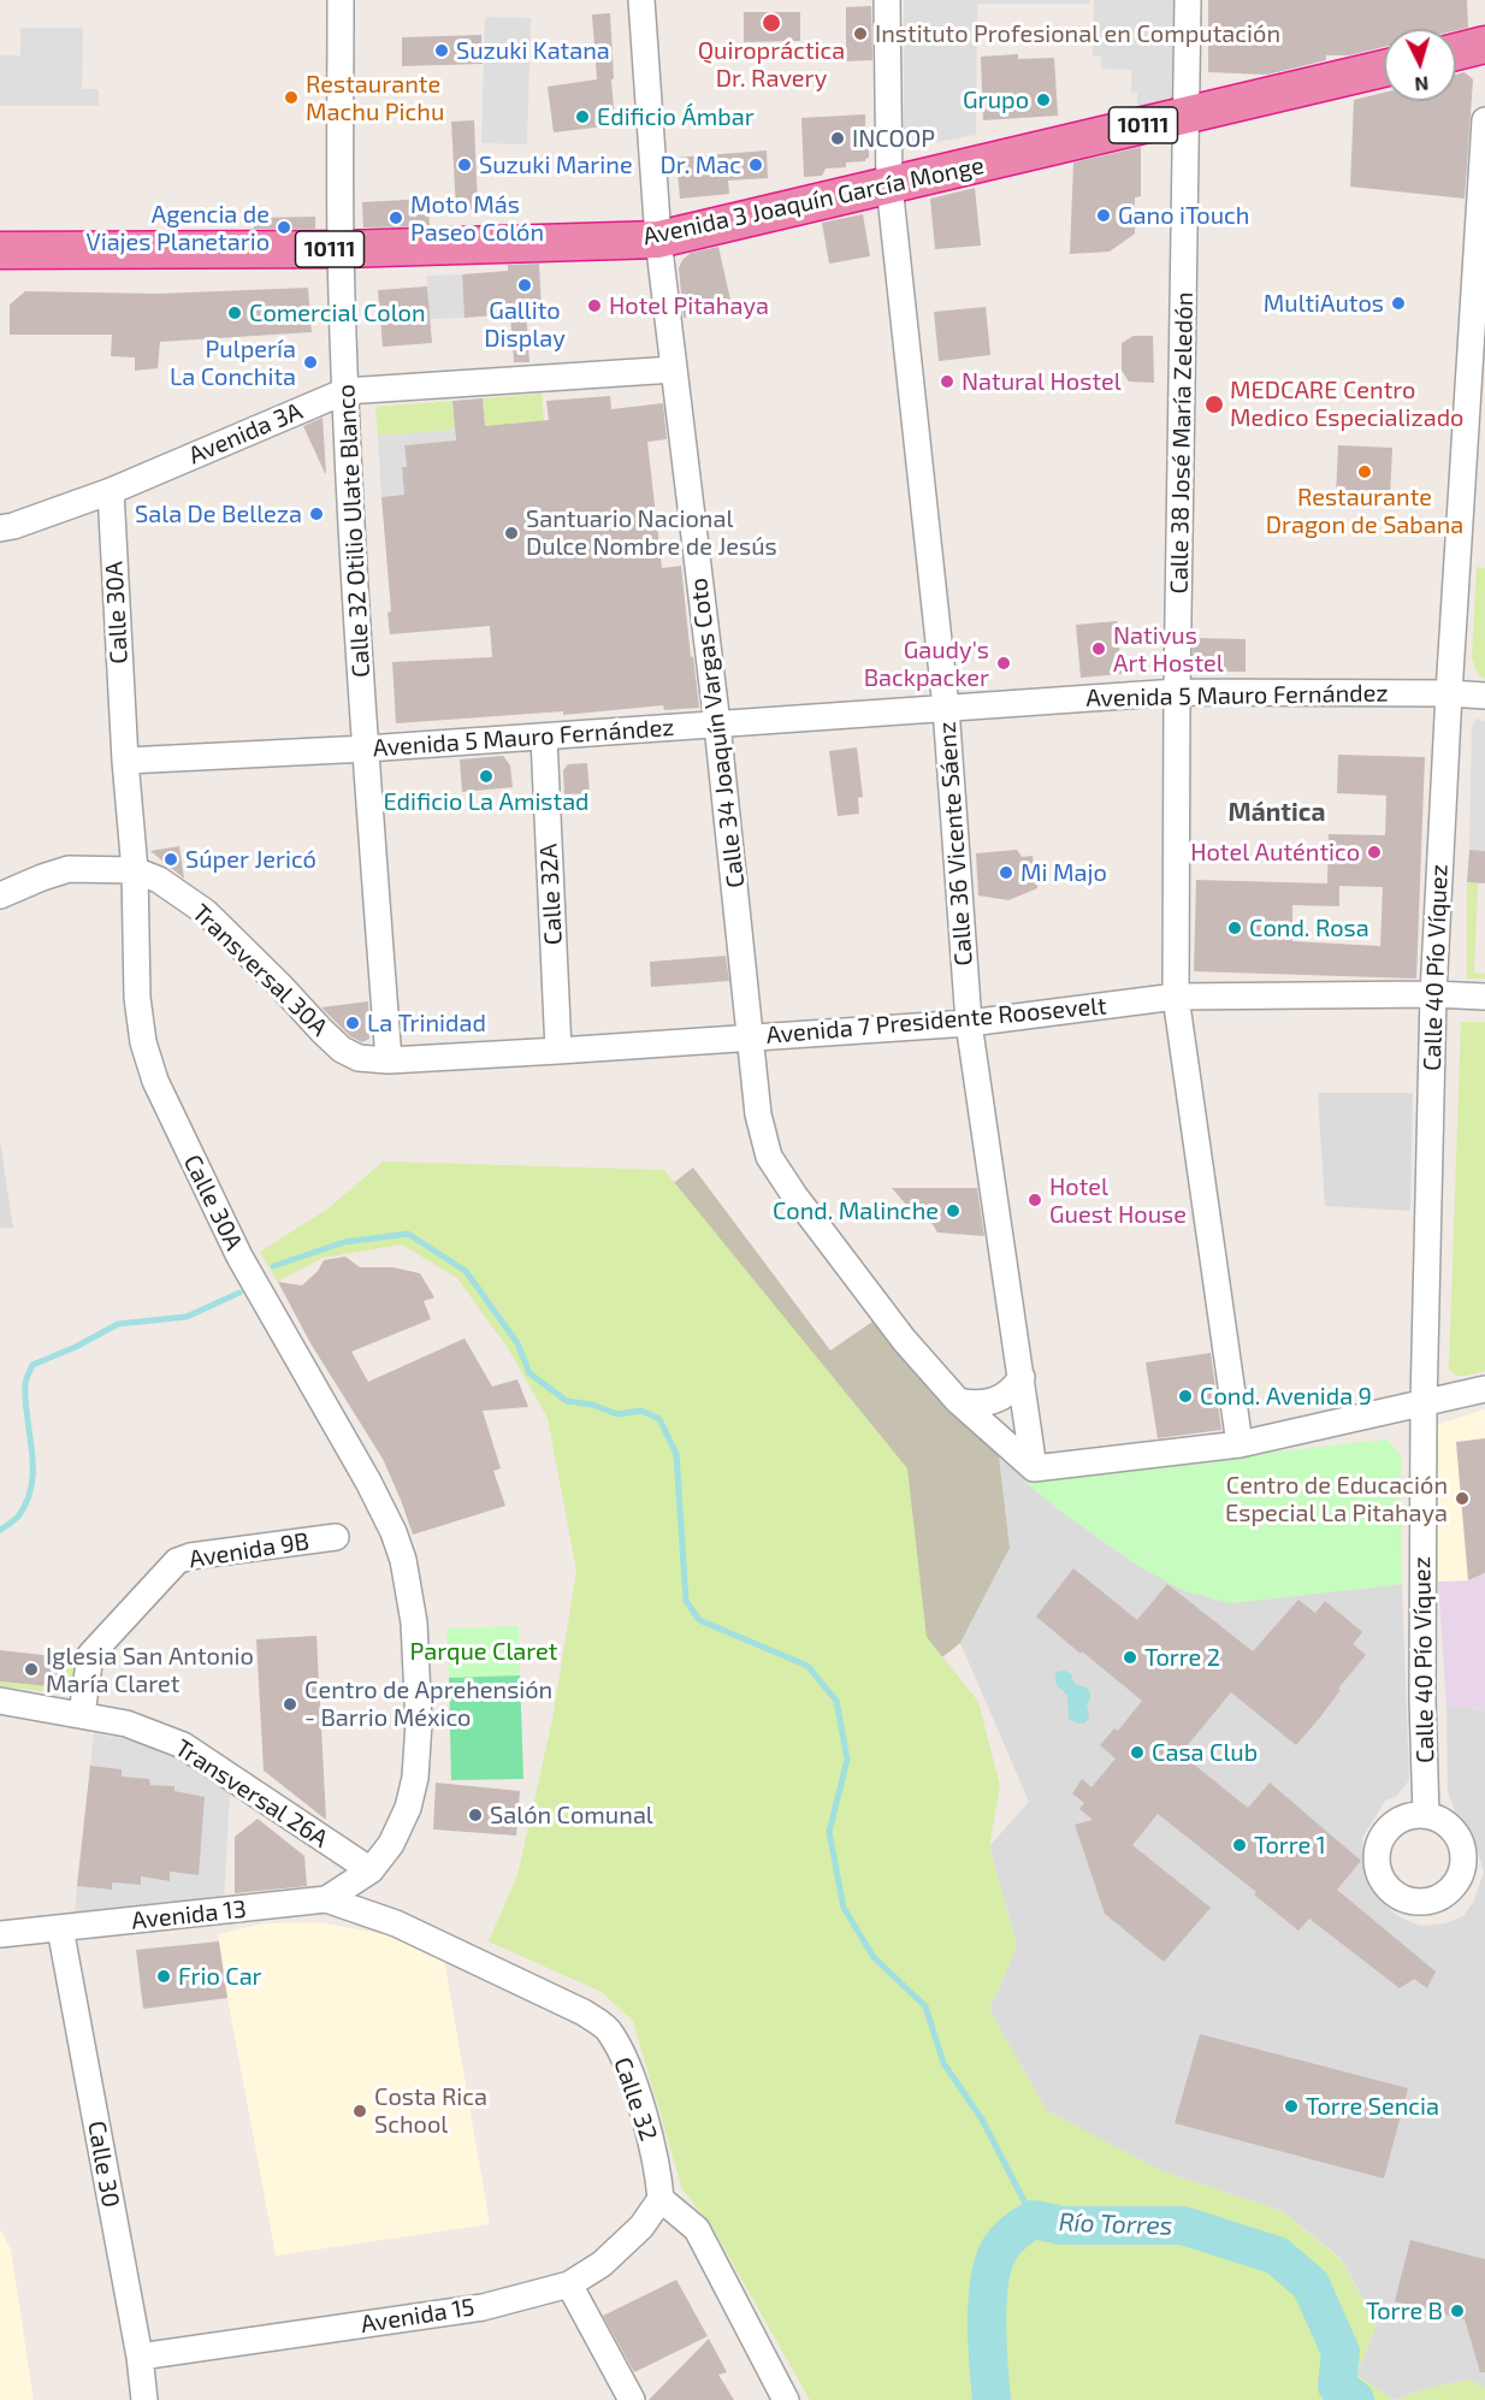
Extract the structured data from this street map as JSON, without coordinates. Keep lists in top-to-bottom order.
{
  "streets": {
    "highway": ["10111", "Avenida 3 Joaquín García Monge"],
    "street": [
      "Avenida 3A",
      "Calle 38 José María Zeledón",
      "Calle 32 Otilio Ulate Blanco",
      "Calle 30A",
      "Avenida 5 Mauro Fernández",
      "Calle 34 Joaquín Vargas Coto",
      "Calle 36 Vicente Sáenz",
      "Calle 32A",
      "Calle 40 Pío Víquez",
      "Transversal 30A",
      "Avenida 7 Presidente Roosevelt",
      "Avenida 9B",
      "Transversal 26A",
      "Avenida 13",
      "Calle 32",
      "Calle 30",
      "Avenida 15"
    ]
  },
  "crossings": [
    ["Avenida 3 Joaquín García Monge", "Calle 38 José María Zeledón"],
    ["Avenida 3 Joaquín García Monge", "Calle 32 Otilio Ulate Blanco"],
    ["Avenida 3 Joaquín García Monge", "Calle 34 Joaquín Vargas Coto"],
    ["Avenida 3 Joaquín García Monge", "Calle 36 Vicente Sáenz"],
    ["Avenida 3A", "Calle 32 Otilio Ulate Blanco"],
    ["Avenida 3A", "Calle 30A"],
    ["Avenida 3A", "Calle 34 Joaquín Vargas Coto"],
    ["Calle 38 José María Zeledón", "Avenida 5 Mauro Fernández"],
    ["Calle 38 José María Zeledón", "Avenida 7 Presidente Roosevelt"],
    ["Calle 32 Otilio Ulate Blanco", "Avenida 5 Mauro Fernández"],
    ["Calle 32 Otilio Ulate Blanco", "Transversal 30A"],
    ["Calle 32 Otilio Ulate Blanco", "Avenida 7 Presidente Roosevelt"],
    ["Calle 30A", "Avenida 5 Mauro Fernández"],
    ["Calle 30A", "Transversal 30A"],
    ["Calle 30A", "Transversal 26A"],
    ["Calle 30A", "Avenida 13"],
    ["Avenida 5 Mauro Fernández", "Calle 34 Joaquín Vargas Coto"],
    ["Avenida 5 Mauro Fernández", "Calle 36 Vicente Sáenz"],
    ["Avenida 5 Mauro Fernández", "Calle 32A"],
    ["Avenida 5 Mauro Fernández", "Calle 40 Pío Víquez"],
    ["Calle 34 Joaquín Vargas Coto", "Calle 36 Vicente Sáenz"],
    ["Calle 34 Joaquín Vargas Coto", "Avenida 7 Presidente Roosevelt"],
    ["Calle 36 Vicente Sáenz", "Avenida 7 Presidente Roosevelt"],
    ["Calle 32A", "Avenida 7 Presidente Roosevelt"],
    ["Calle 40 Pío Víquez", "Avenida 7 Presidente Roosevelt"],
    ["Transversal 30A", "Avenida 7 Presidente Roosevelt"],
    ["Avenida 9B", "Transversal 26A"],
    ["Transversal 26A", "Avenida 13"],
    ["Avenida 13", "Calle 32"],
    ["Avenida 13", "Calle 30"],
    ["Calle 32", "Avenida 15"],
    ["Calle 30", "Avenida 15"]
  ],
  "districts": ["Mántica"],
  "water": ["Río Torres"],
  "parks": ["Parque Claret"],
  "places": [
    "Quiropráctica Dr. Ravery",
    "Instituto Profesional en Computación",
    "Suzuki Katana",
    "Restaurante Machu Pichu",
    "Grupo",
    "Edificio Ámbar",
    "INCOOP",
    "Suzuki Marine",
    "Dr. Mac",
    "Gano iTouch",
    "Moto Más Paseo Colón",
    "Agencia de Viajes Planetario",
    "Gallito Display",
    "MultiAutos",
    "Hotel Pitahaya",
    "Comercial Colon",
    "Pulpería La Conchita",
    "Natural Hostel",
    "MEDCARE Centro Medico Especializado",
    "Restaurante Dragon de Sabana",
    "Sala De Belleza",
    "Santuario Nacional Dulce Nombre de Jesús",
    "Nativus Art Hostel",
    "Gaudy's Backpacker",
    "Edificio La Amistad",
    "Hotel Auténtico",
    "Súper Jericó",
    "Mi Majo",
    "Cond. Rosa",
    "La Trinidad",
    "Hotel Guest House",
    "Cond. Malinche",
    "Cond. Avenida 9",
    "Centro de Educación Especial La Pitahaya",
    "Torre 2",
    "Iglesia San Antonio María Claret",
    "Centro de Aprehensión - Barrio México",
    "Casa Club",
    "Salón Comunal",
    "Torre 1",
    "Frio Car",
    "Torre Sencia",
    "Costa Rica School",
    "Torre B"
  ],
  "north": "bottom"
}
